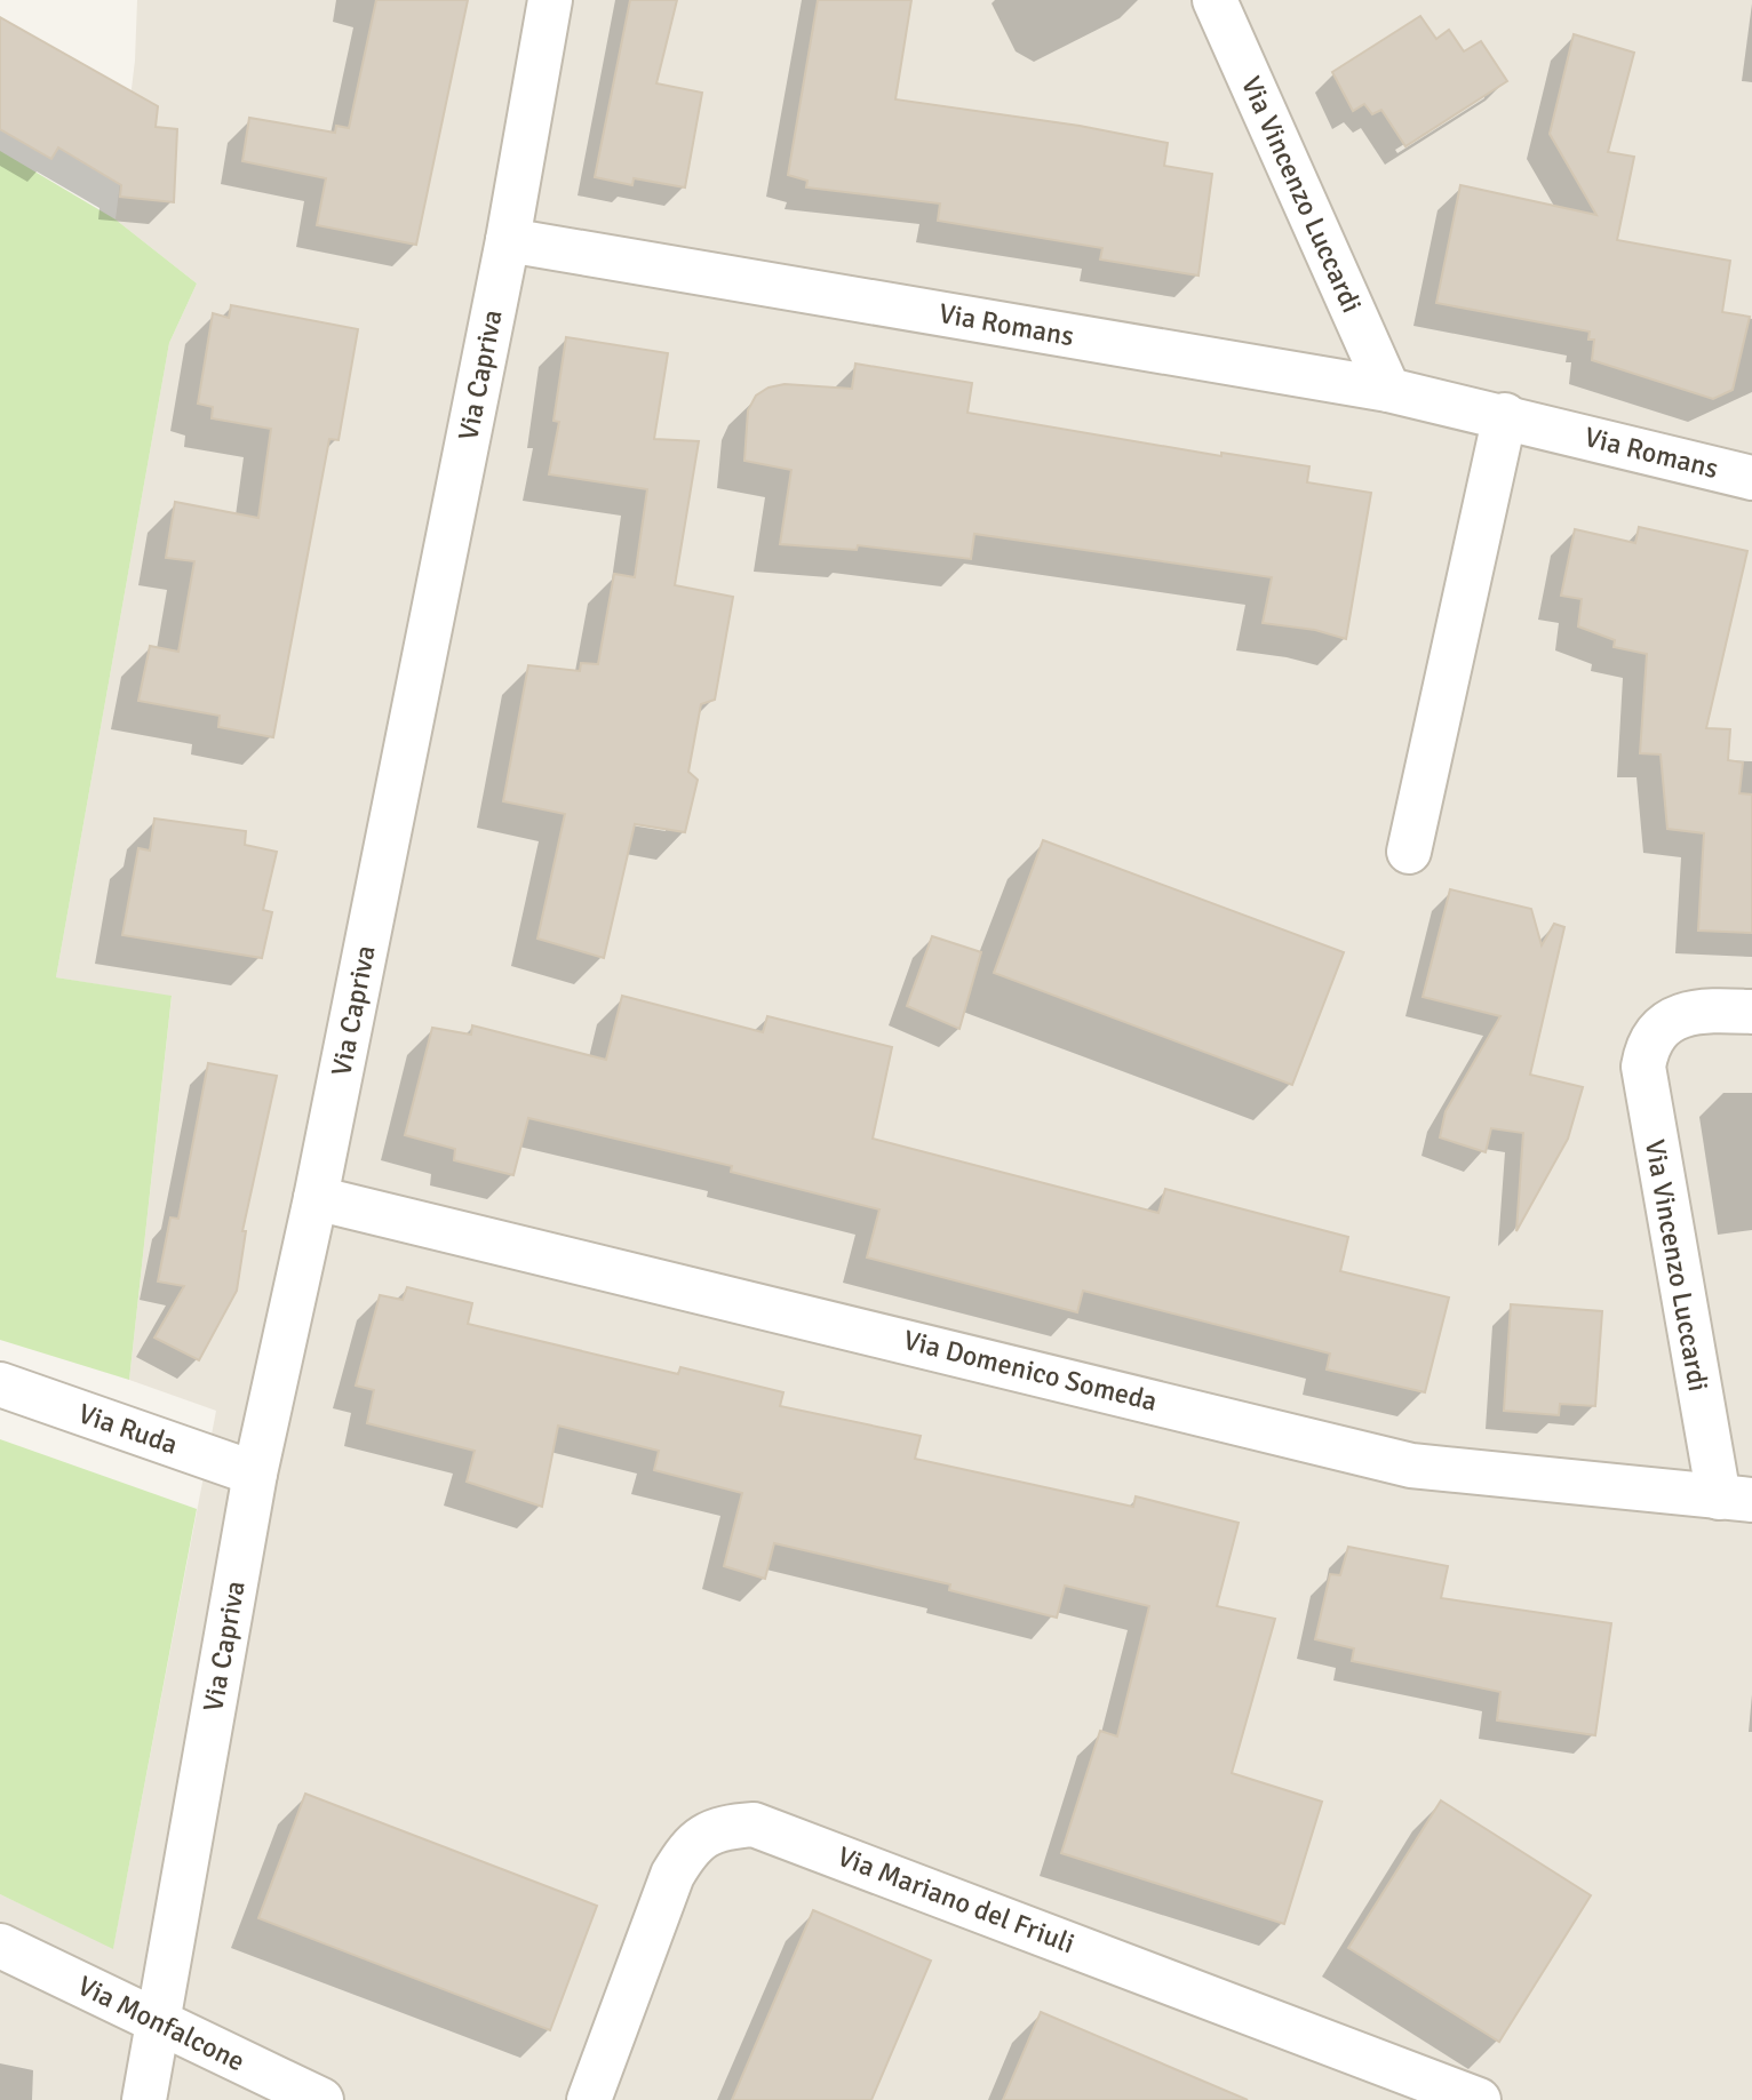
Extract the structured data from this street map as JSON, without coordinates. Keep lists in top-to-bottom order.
{
  "streets": {
    "street": [
      "Via Vincenzo Luccardi",
      "Via Romans",
      "Via Capriva",
      "Via Domenico Someda",
      "Via Ruda",
      "Via Mariano del Friuli",
      "Via Monfalcone"
    ]
  },
  "crossings": [
    ["Via Vincenzo Luccardi", "Via Romans"],
    ["Via Vincenzo Luccardi", "Via Domenico Someda"],
    ["Via Romans", "Via Capriva"],
    ["Via Capriva", "Via Domenico Someda"],
    ["Via Capriva", "Via Ruda"],
    ["Via Capriva", "Via Monfalcone"]
  ]
}
